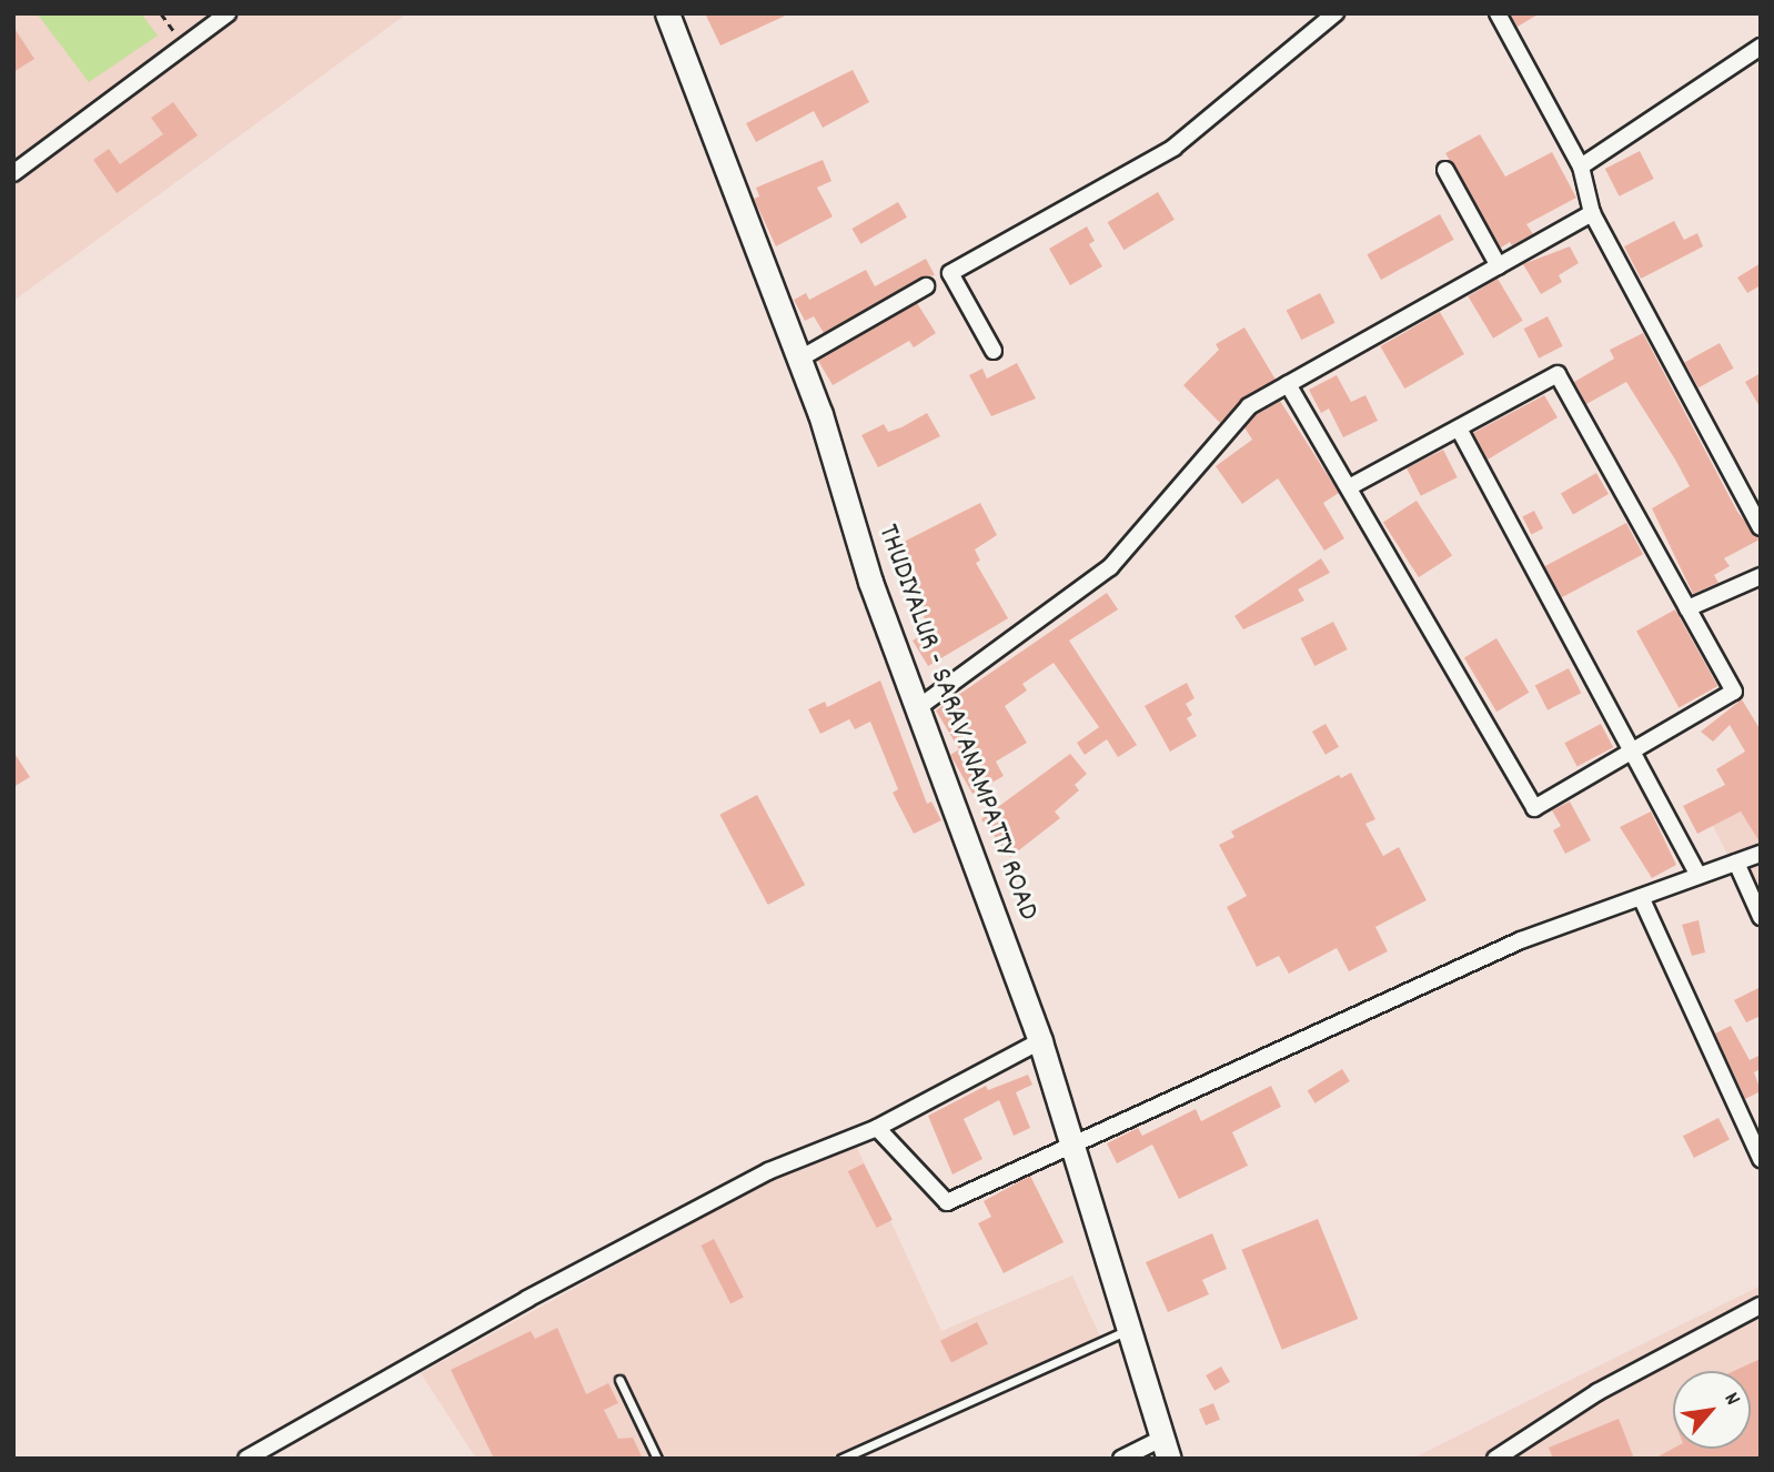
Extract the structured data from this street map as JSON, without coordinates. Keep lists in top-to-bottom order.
{
  "streets": {
    "main road": ["THUDIYALUR - SARAVANAMPATTY ROAD"]
  },
  "north": "top right"
}
